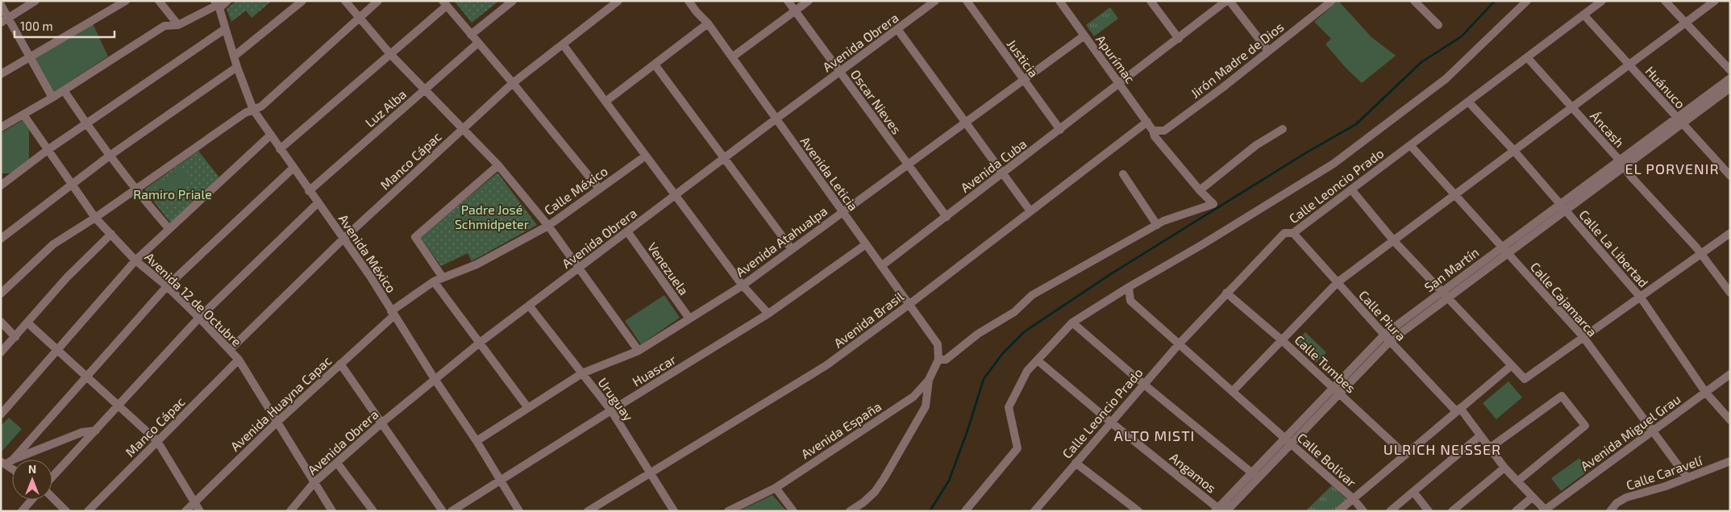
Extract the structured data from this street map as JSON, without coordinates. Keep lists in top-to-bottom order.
{
  "streets": {
    "street": [
      "Avenida Obrera",
      "Justicia",
      "Apurímac",
      "Jirón Madre de Dios",
      "Huánuco",
      "Oscar Nieves",
      "Luz Alba",
      "Áncash",
      "Manco Cápac",
      "Avenida Cuba",
      "Avenida Leticia",
      "Calle Leoncio Prado",
      "Calle México",
      "Avenida Atahualpa",
      "Calle La Libertad",
      "Avenida México",
      "Venezuela",
      "San Martín",
      "Avenida 12 de Octubre",
      "Calle Cajamarca",
      "Calle Piura",
      "Avenida Brasil",
      "Calle Tumbes",
      "Huascar",
      "Uruguay",
      "Avenida Huayna Capac",
      "Avenida España",
      "Avenida Miguel Grau",
      "Calle Bolívar",
      "Angamos",
      "Calle Caravelí"
    ]
  },
  "crossings": [
    ["Avenida Obrera", "Oscar Nieves"],
    ["Avenida Obrera", "Avenida Leticia"],
    ["Avenida Obrera", "Avenida México"],
    ["Avenida Obrera", "Venezuela"],
    ["Avenida Obrera", "Avenida 12 de Octubre"],
    ["Avenida Obrera", "Uruguay"],
    ["Justicia", "Avenida Cuba"],
    ["Justicia", "Avenida Atahualpa"],
    ["Apurímac", "Jirón Madre de Dios"],
    ["Apurímac", "Avenida Cuba"],
    ["Apurímac", "Avenida Atahualpa"],
    ["Apurímac", "Avenida Brasil"],
    ["Huánuco", "Calle Leoncio Prado"],
    ["Huánuco", "San Martín"],
    ["Oscar Nieves", "Avenida Cuba"],
    ["Oscar Nieves", "Avenida Atahualpa"],
    ["Luz Alba", "Avenida México"],
    ["Áncash", "Calle Leoncio Prado"],
    ["Áncash", "San Martín"],
    ["Manco Cápac", "Avenida México"],
    ["Manco Cápac", "Avenida 12 de Octubre"],
    ["Avenida Cuba", "Avenida Leticia"],
    ["Avenida Leticia", "Avenida Atahualpa"],
    ["Avenida Leticia", "Avenida Brasil"],
    ["Avenida Leticia", "Huascar"],
    ["Avenida Leticia", "Avenida España"],
    ["Calle Leoncio Prado", "Calle La Libertad"],
    ["Calle Leoncio Prado", "Calle Cajamarca"],
    ["Calle Leoncio Prado", "Calle Piura"],
    ["Calle Leoncio Prado", "Calle Tumbes"],
    ["Calle Leoncio Prado", "Calle Bolívar"],
    ["Calle Leoncio Prado", "Angamos"],
    ["Calle México", "Avenida México"],
    ["Calle México", "Avenida Huayna Capac"],
    ["Avenida Atahualpa", "Avenida México"],
    ["Avenida Atahualpa", "Venezuela"],
    ["Avenida Atahualpa", "Uruguay"],
    ["Calle La Libertad", "San Martín"],
    ["Calle La Libertad", "Avenida Miguel Grau"],
    ["Avenida México", "Huascar"],
    ["Avenida México", "Avenida Huayna Capac"],
    ["San Martín", "Calle Cajamarca"],
    ["San Martín", "Calle Piura"],
    ["San Martín", "Calle Tumbes"],
    ["San Martín", "Calle Bolívar"],
    ["San Martín", "Angamos"],
    ["Avenida 12 de Octubre", "Avenida Huayna Capac"],
    ["Calle Cajamarca", "Avenida Miguel Grau"],
    ["Calle Cajamarca", "Calle Caravelí"],
    ["Calle Piura", "Avenida Miguel Grau"],
    ["Avenida Brasil", "Uruguay"],
    ["Huascar", "Uruguay"]
  ],
  "districts": ["EL PORVENIR", "ALTO MISTI", "ULRICH NEISSER"],
  "parks": ["Ramiro Priale", "Padre José Schmidpeter"],
  "scale_bar": "100 m",
  "north": "top"
}
